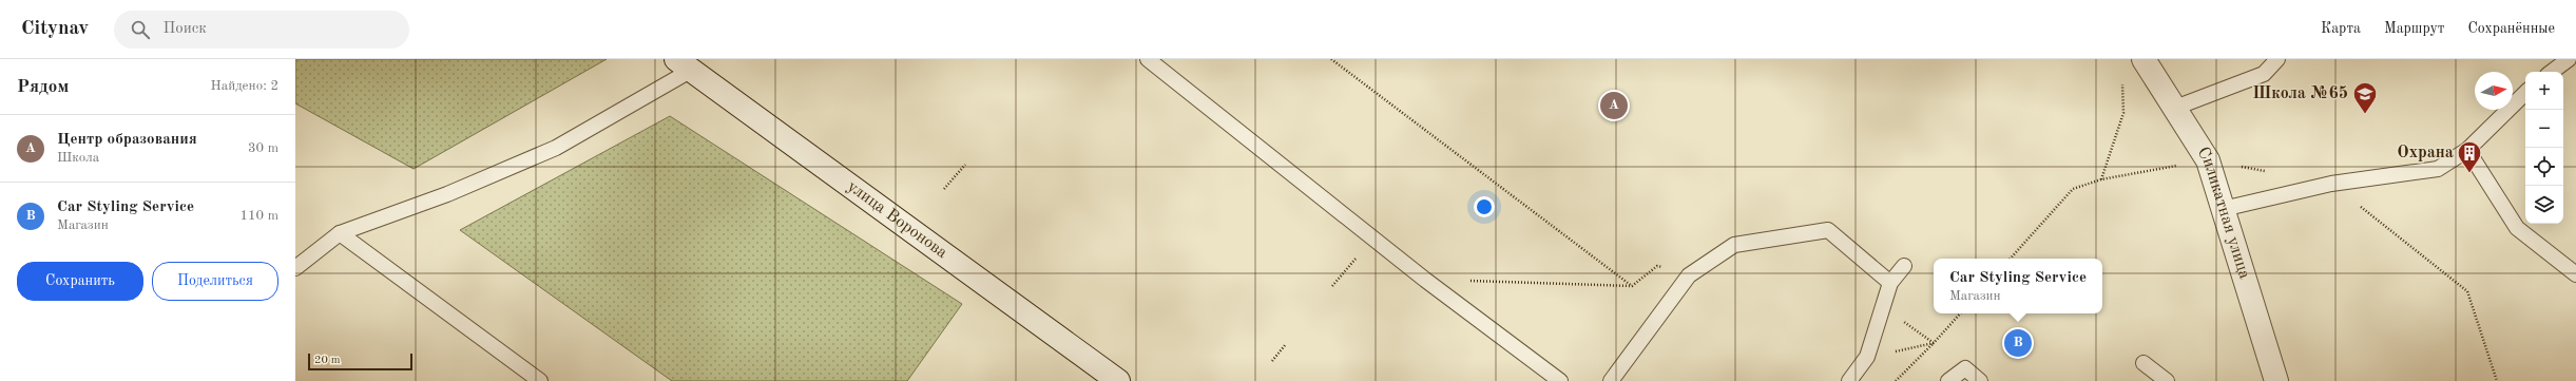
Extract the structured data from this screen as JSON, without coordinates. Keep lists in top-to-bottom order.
{
  "streets": {
    "main road": ["Силикатная улица", "улица Воронова"]
  },
  "places": {
    "school or university": ["Школа №65"],
    "building": ["Охрана"]
  },
  "scale_bar": "20 m",
  "north": "right",
  "page": {
    "header": "Citynav",
    "search": "Поиск",
    "nav": ["Карта", "Маршрут", "Сохранённые"],
    "heading": ["Рядом", "Найдено: 2"],
    "map_buttons": ["+", "−"],
    "pins": ["A", "B"],
    "list": [
      {
        "mark": "A",
        "name": "Центр образования",
        "note": "Школа",
        "value": "30 m"
      },
      {
        "mark": "B",
        "name": "Car Styling Service",
        "note": "Магазин",
        "value": "110 m"
      }
    ],
    "buttons": ["Сохранить", "Поделиться"],
    "popup": ["Car Styling Service", "Магазин"],
    "scale": "20 m"
  }
}
